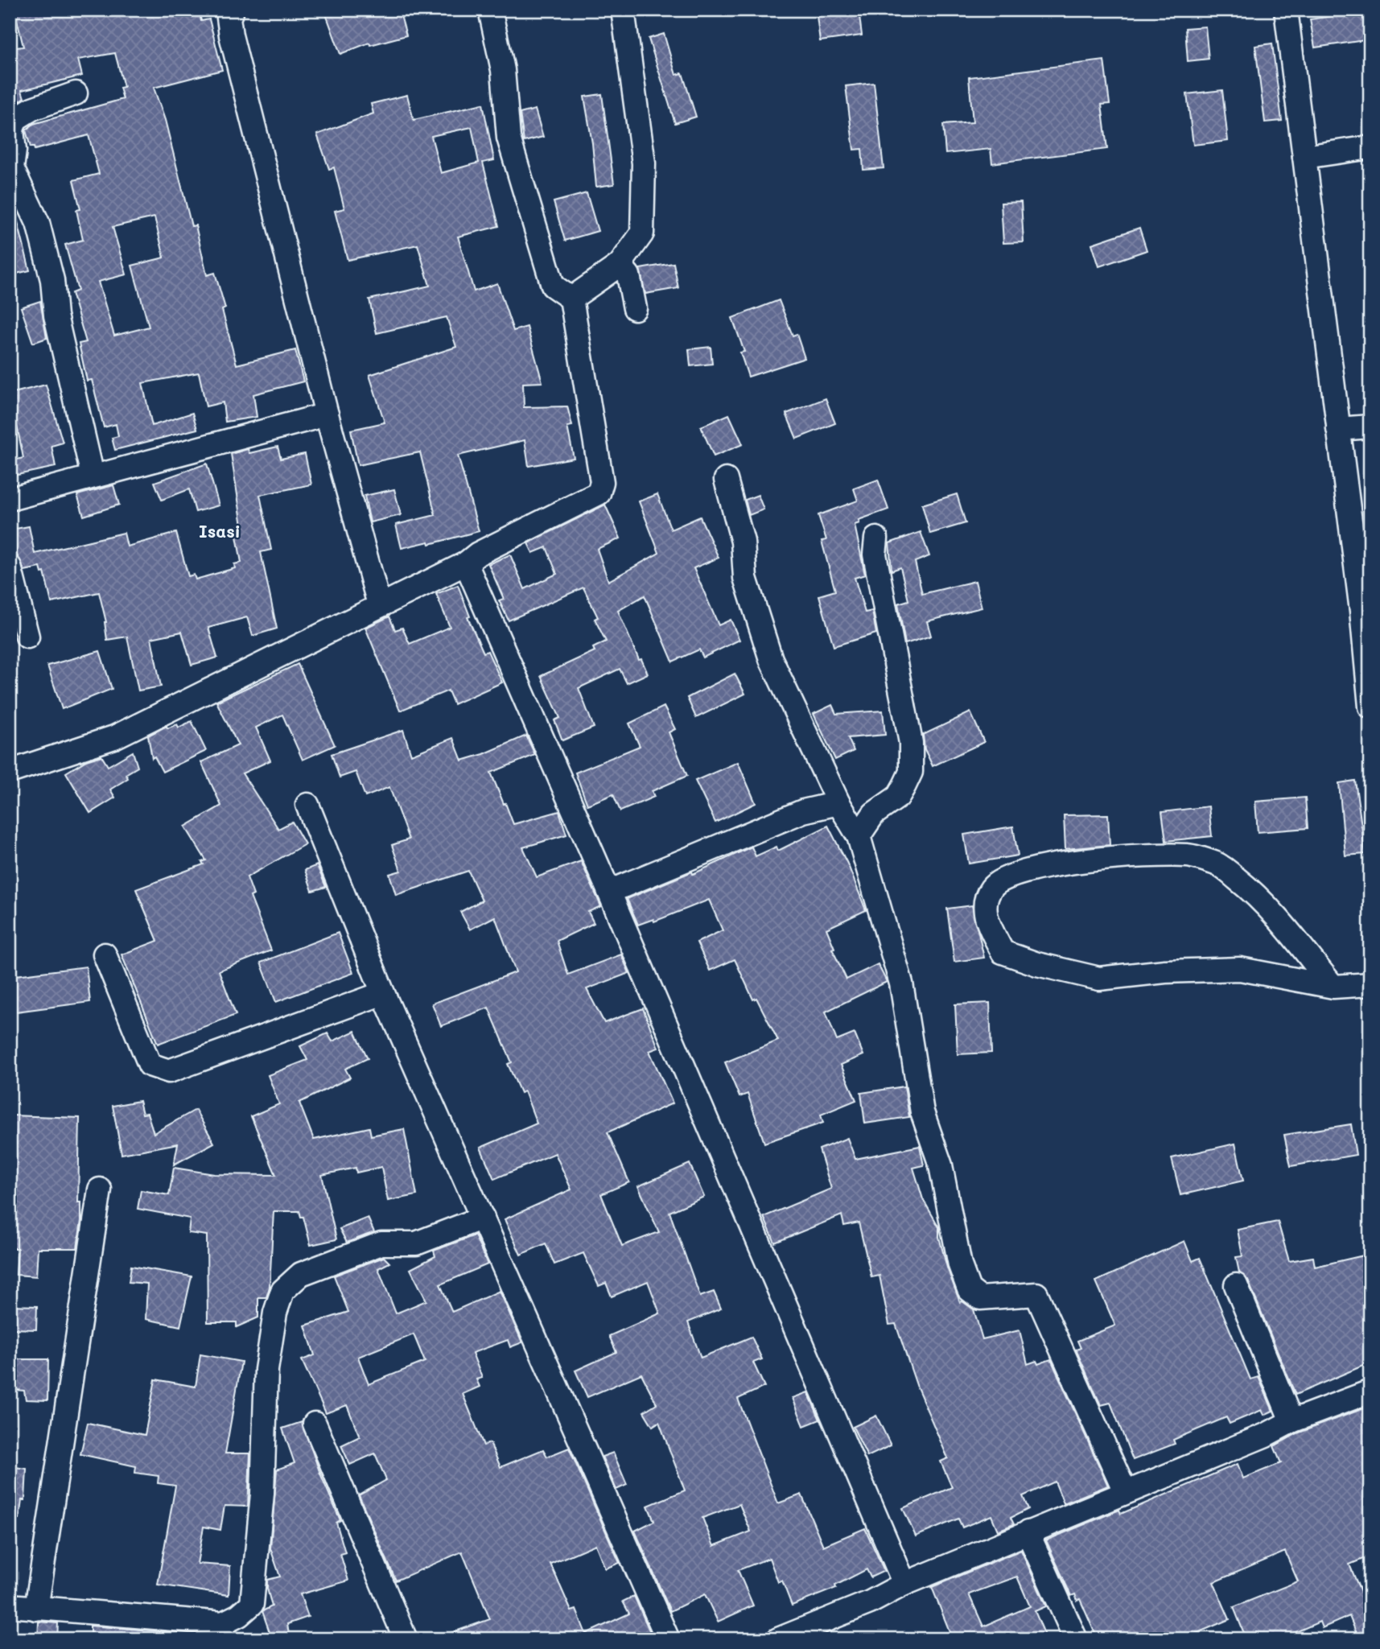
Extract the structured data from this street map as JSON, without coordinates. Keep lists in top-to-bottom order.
{
  "districts": ["Isasi"]
}
